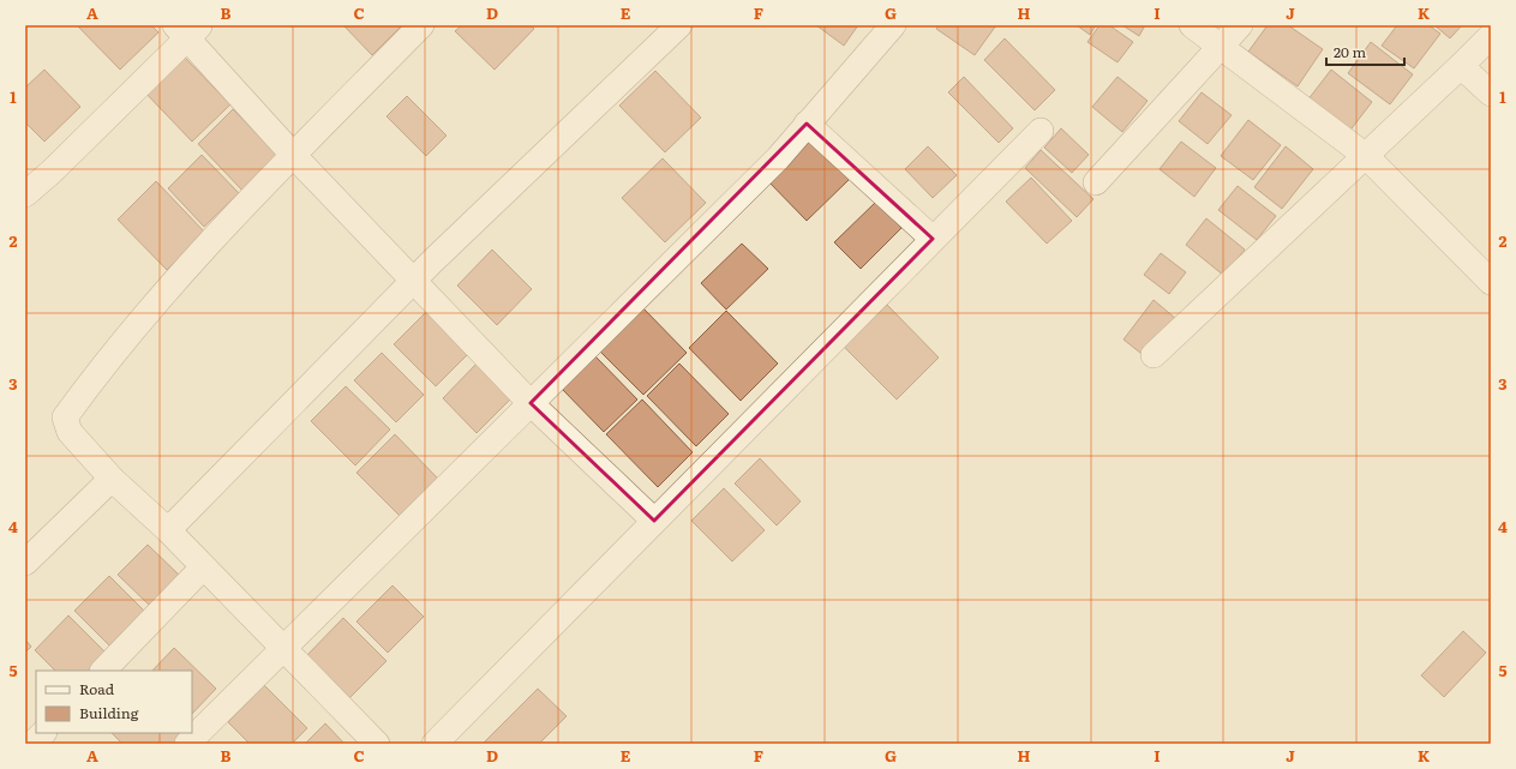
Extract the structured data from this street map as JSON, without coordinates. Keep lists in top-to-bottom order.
{
  "legend": ["Road", "Building"],
  "scale_bar": "20 m",
  "grid": {
    "columns": [
      "A",
      "B",
      "C",
      "D",
      "E",
      "F",
      "G",
      "H",
      "I",
      "J",
      "K"
    ],
    "rows": [
      "1",
      "2",
      "3",
      "4",
      "5"
    ]
  }
}
